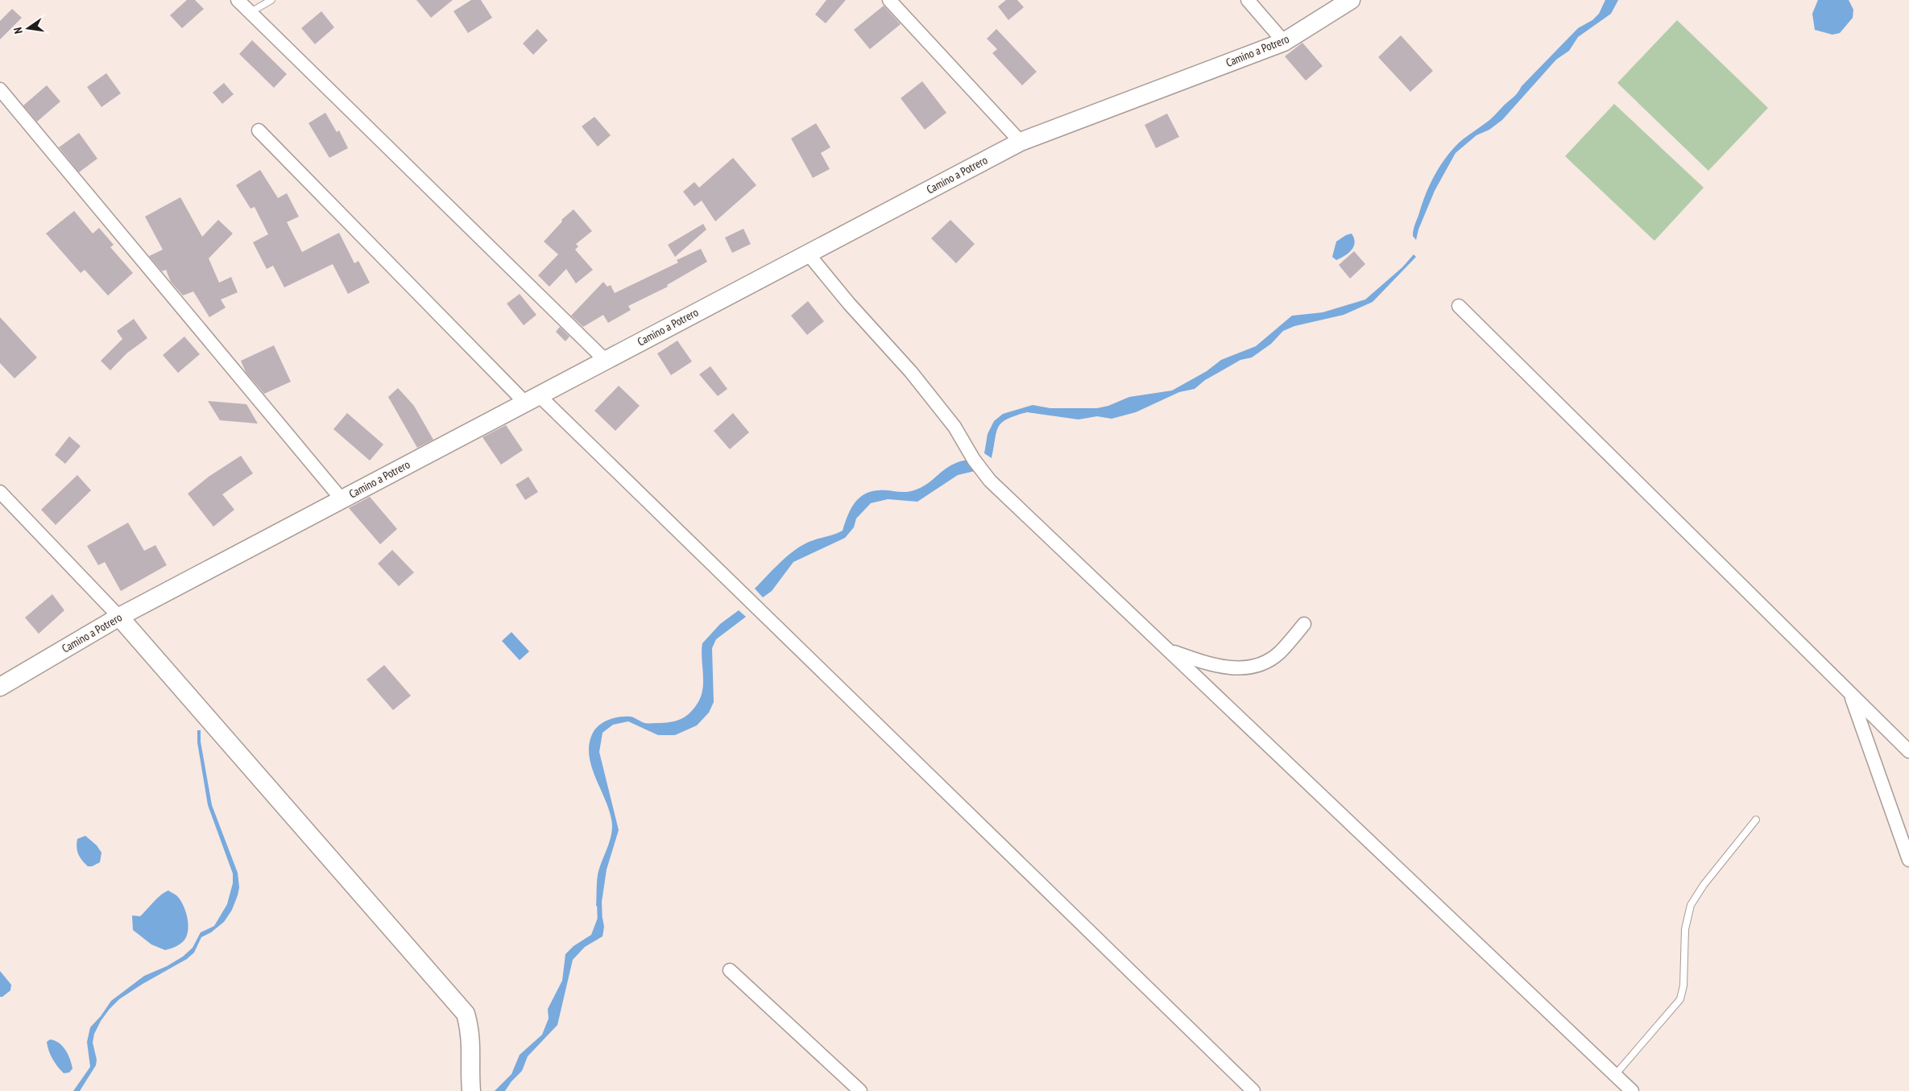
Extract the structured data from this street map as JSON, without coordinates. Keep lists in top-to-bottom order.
{
  "streets": {
    "street": ["Camino a Potrero"]
  },
  "north": "left"
}
